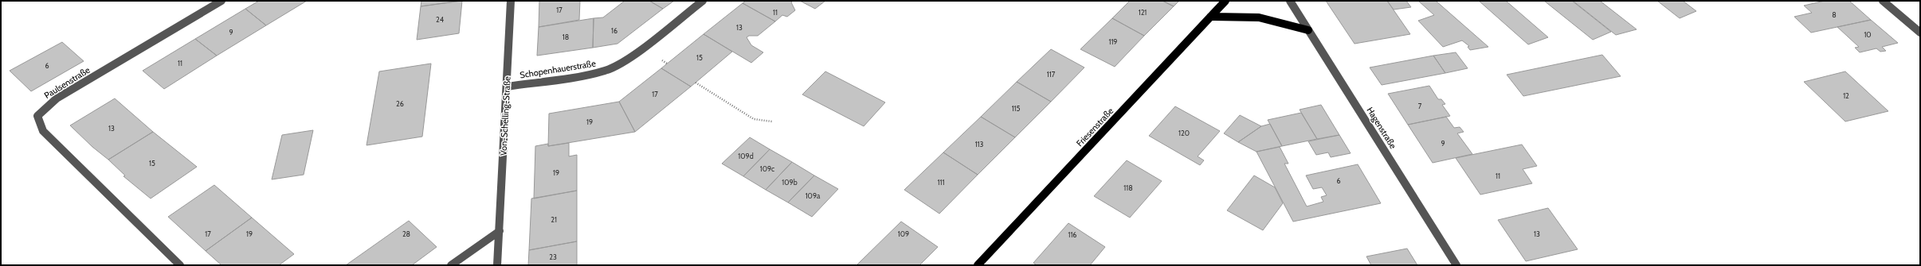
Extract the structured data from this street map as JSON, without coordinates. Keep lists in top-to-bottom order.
{
  "streets": {
    "main road": ["Friesenstraße"],
    "street": [
      "Schopenhauerstraße",
      "Paulsenstraße",
      "Von-Schelling-Straße",
      "Hagenstraße"
    ]
  },
  "crossings": [
    ["Schopenhauerstraße", "Von-Schelling-Straße"]
  ],
  "house_numbers": [
    "17",
    "11",
    "121",
    "8",
    "24",
    "13",
    "16",
    "9",
    "10",
    "18",
    "119",
    "15",
    "11",
    "6",
    "117",
    "17",
    "12",
    "26",
    "7",
    "115",
    "19",
    "13",
    "120",
    "9",
    "113",
    "109d",
    "15",
    "109c",
    "19",
    "11",
    "6",
    "109b",
    "111",
    "118",
    "109a",
    "21",
    "17",
    "19",
    "28",
    "109",
    "13",
    "116",
    "23"
  ]
}
